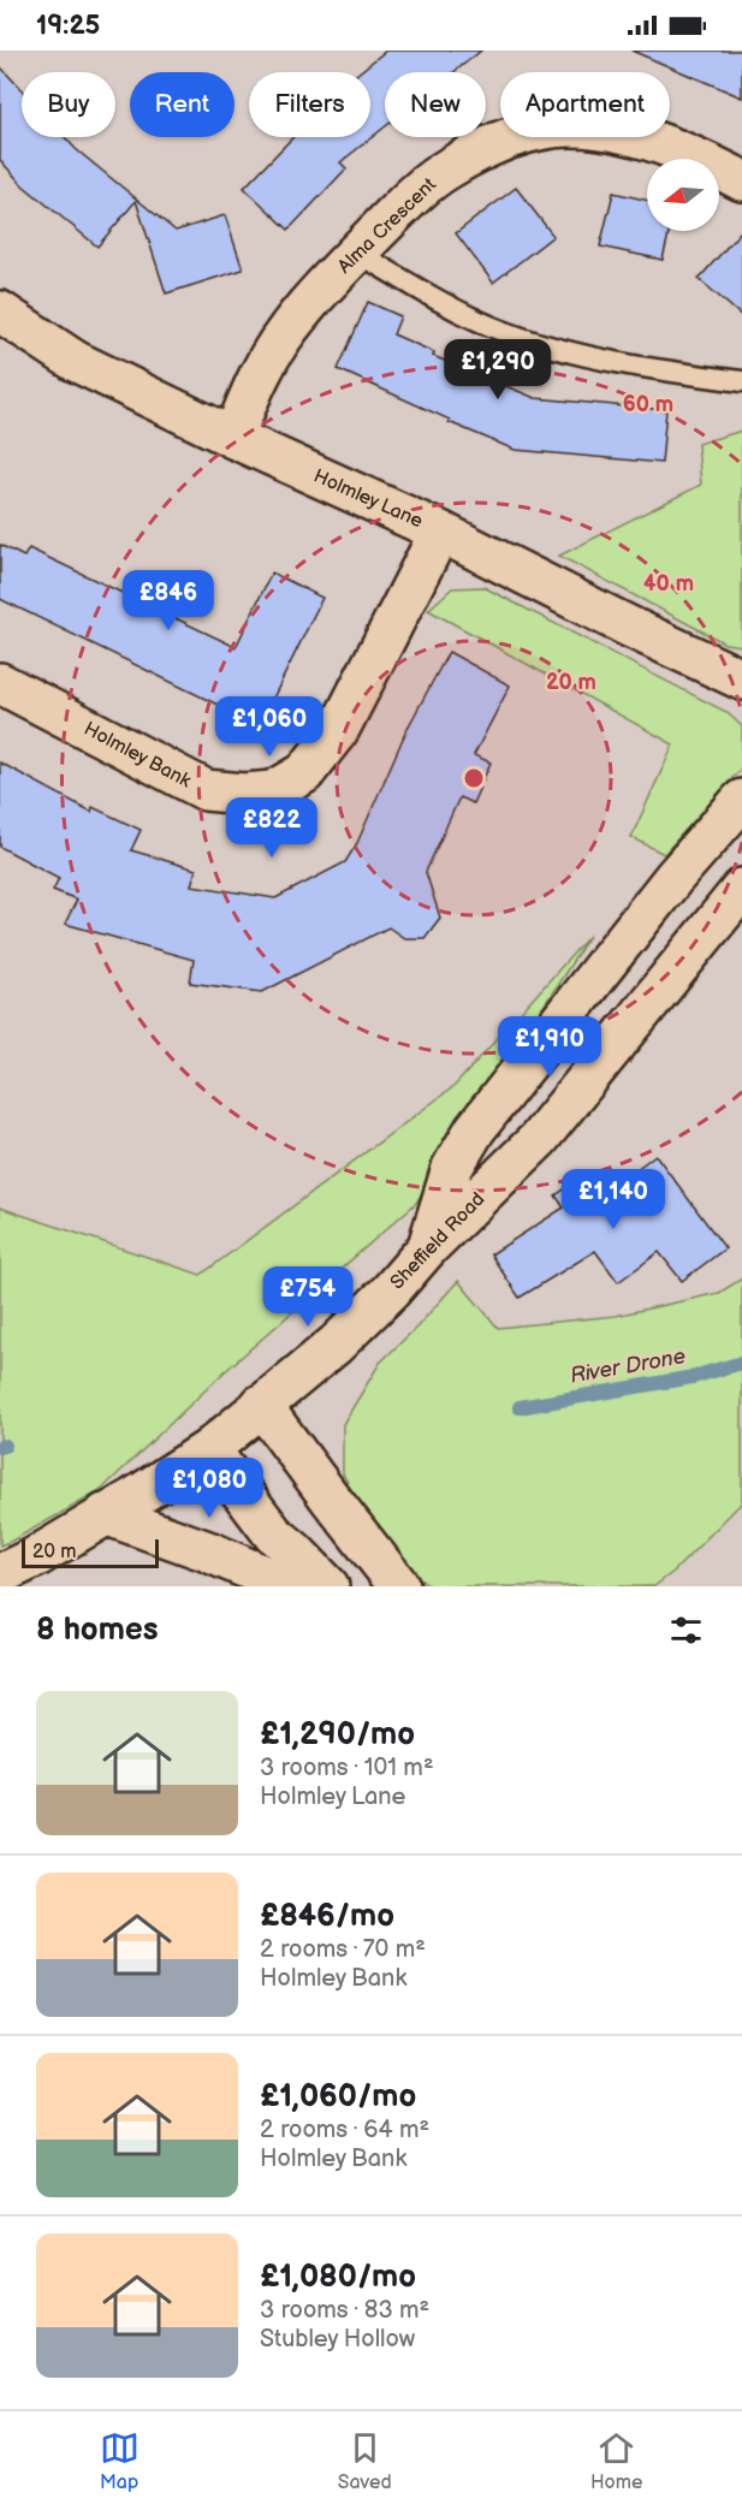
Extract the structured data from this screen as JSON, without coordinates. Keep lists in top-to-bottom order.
{
  "streets": {
    "main road": [
      "Alma Crescent",
      "Holmley Lane",
      "Holmley Bank",
      "Sheffield Road"
    ]
  },
  "crossings": [
    ["Alma Crescent", "Holmley Lane"],
    ["Holmley Lane", "Holmley Bank"]
  ],
  "water": ["River Drone"],
  "scale_bar": "20 m",
  "north": "left",
  "page": {
    "status": "19:25",
    "chip": [
      "Buy",
      "Rent",
      "Filters",
      "New",
      "Apartment"
    ],
    "price": [
      "£1,290",
      "£846",
      "£1,060",
      "£822",
      "£1,910",
      "£1,140",
      "£754",
      "£1,080"
    ],
    "scale": "20 m",
    "heading": "8 homes",
    "list": [
      {
        "name": "£1,290/mo",
        "note": "3 rooms · 101 m² · Holmley Lane"
      },
      {
        "name": "£846/mo",
        "note": "2 rooms · 70 m² · Holmley Bank"
      },
      {
        "name": "£1,060/mo",
        "note": "2 rooms · 64 m² · Holmley Bank"
      },
      {
        "name": "£1,080/mo",
        "note": "3 rooms · 83 m² · Stubley Hollow"
      }
    ],
    "tabs": ["Map", "Saved", "Home"]
  },
  "rings": ["60 m", "40 m", "20 m"]
}
